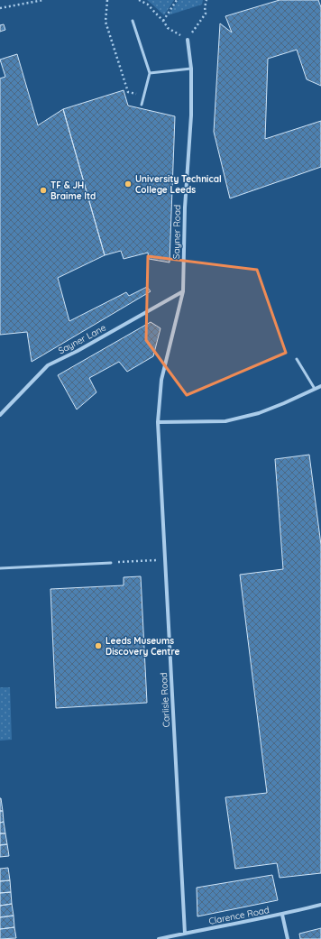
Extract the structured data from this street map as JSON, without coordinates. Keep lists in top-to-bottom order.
{
  "streets": {
    "street": [
      "Sayner Road",
      "Sayner Lane",
      "Carlisle Road",
      "Clarence Road"
    ]
  },
  "crossings": [
    ["Sayner Road", "Sayner Lane"],
    ["Sayner Road", "Carlisle Road"],
    ["Carlisle Road", "Clarence Road"]
  ],
  "places": ["University Technical College Leeds", "TF & JH Braime ltd", "Leeds Museums Discovery Centre"]
}
